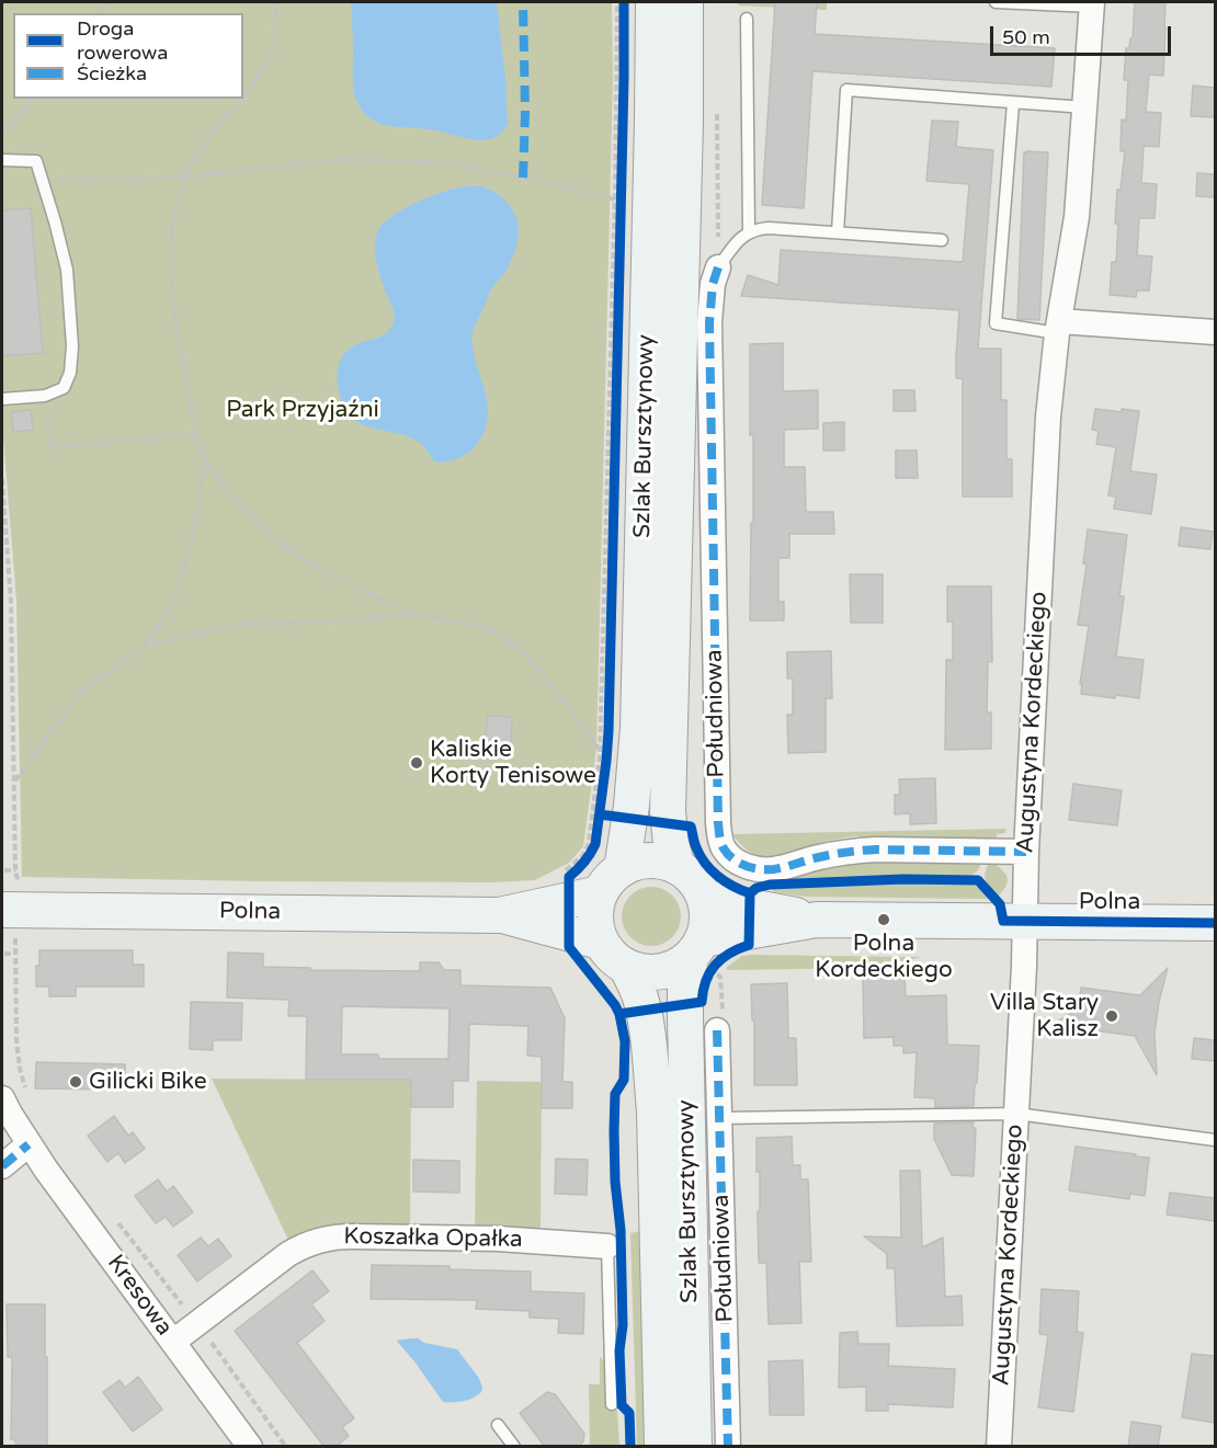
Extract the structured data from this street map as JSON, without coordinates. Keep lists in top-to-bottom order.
{
  "streets": {
    "main road": ["Szlak Bursztynowy", "Polna"],
    "street": [
      "Południowa",
      "Augustyna Kordeckiego",
      "Koszałka Opałka",
      "Kresowa"
    ]
  },
  "crossings": [
    ["Szlak Bursztynowy", "Polna"],
    ["Południowa", "Augustyna Kordeckiego"],
    ["Augustyna Kordeckiego", "Polna"],
    ["Koszałka Opałka", "Kresowa"]
  ],
  "parks": ["Park Przyjaźni"],
  "places": [
    "Kaliskie Korty Tenisowe",
    "Polna Kordeckiego",
    "Villa Stary Kalisz",
    "Gilicki Bike"
  ],
  "legend": ["Droga rowerowa", "Ścieżka"],
  "scale_bar": "50 m"
}
